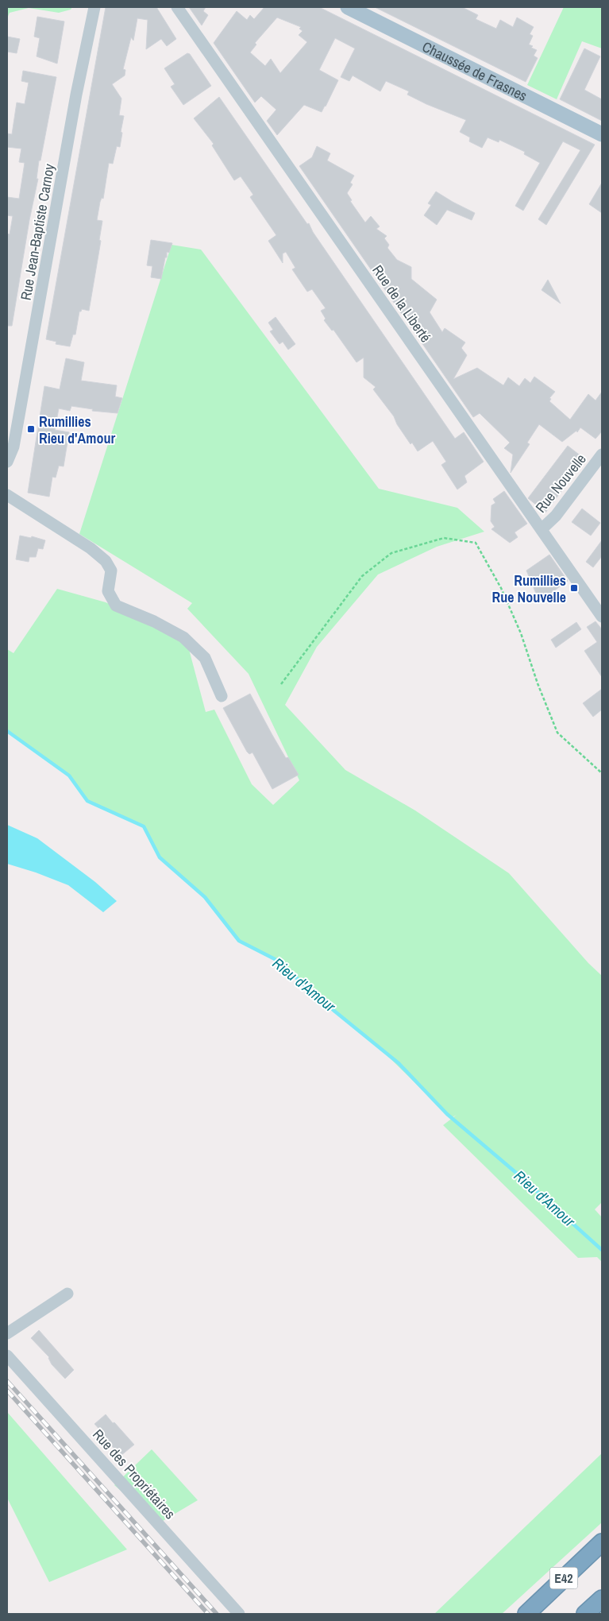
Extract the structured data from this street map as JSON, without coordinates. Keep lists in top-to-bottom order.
{
  "streets": {
    "highway": ["E42"],
    "main road": ["Chaussée de Frasnes"],
    "street": [
      "Rue Jean-Baptiste Carnoy",
      "Rue de la Liberté",
      "Rue Nouvelle",
      "Rue des Propriétaires"
    ]
  },
  "crossings": [
    ["Rue de la Liberté", "Rue Nouvelle"]
  ],
  "water": ["Rieu d'Amour"],
  "places": {
    "transit": ["Rumillies Rieu d'Amour", "Rumillies Rue Nouvelle"]
  }
}
